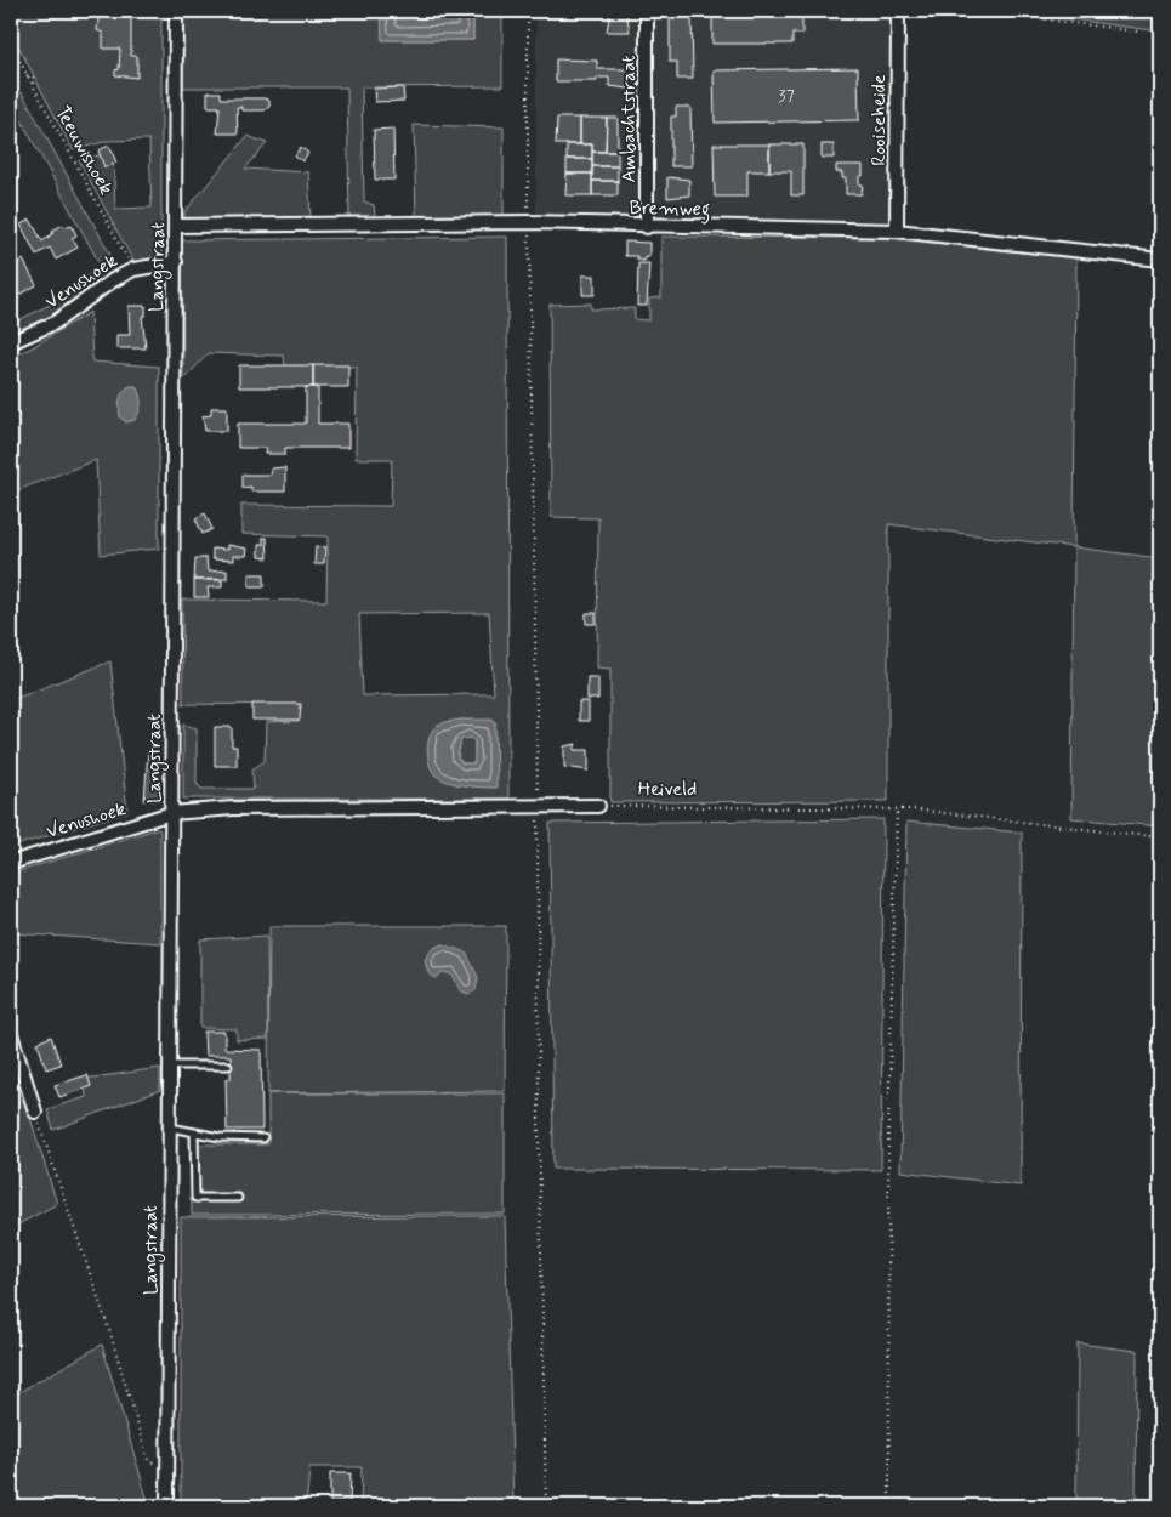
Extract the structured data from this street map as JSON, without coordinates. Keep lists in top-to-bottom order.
{
  "streets": {
    "street": [
      "Ambachtstraat",
      "Rooiseheide",
      "Bremweg",
      "Langstraat",
      "Venushoek"
    ],
    "path": ["Teeuwishoek", "Heiveld"]
  },
  "crossings": [
    ["Ambachtstraat", "Bremweg"],
    ["Rooiseheide", "Bremweg"],
    ["Teeuwishoek", "Venushoek"],
    ["Bremweg", "Langstraat"],
    ["Langstraat", "Venushoek"]
  ],
  "house_numbers": ["37"]
}
